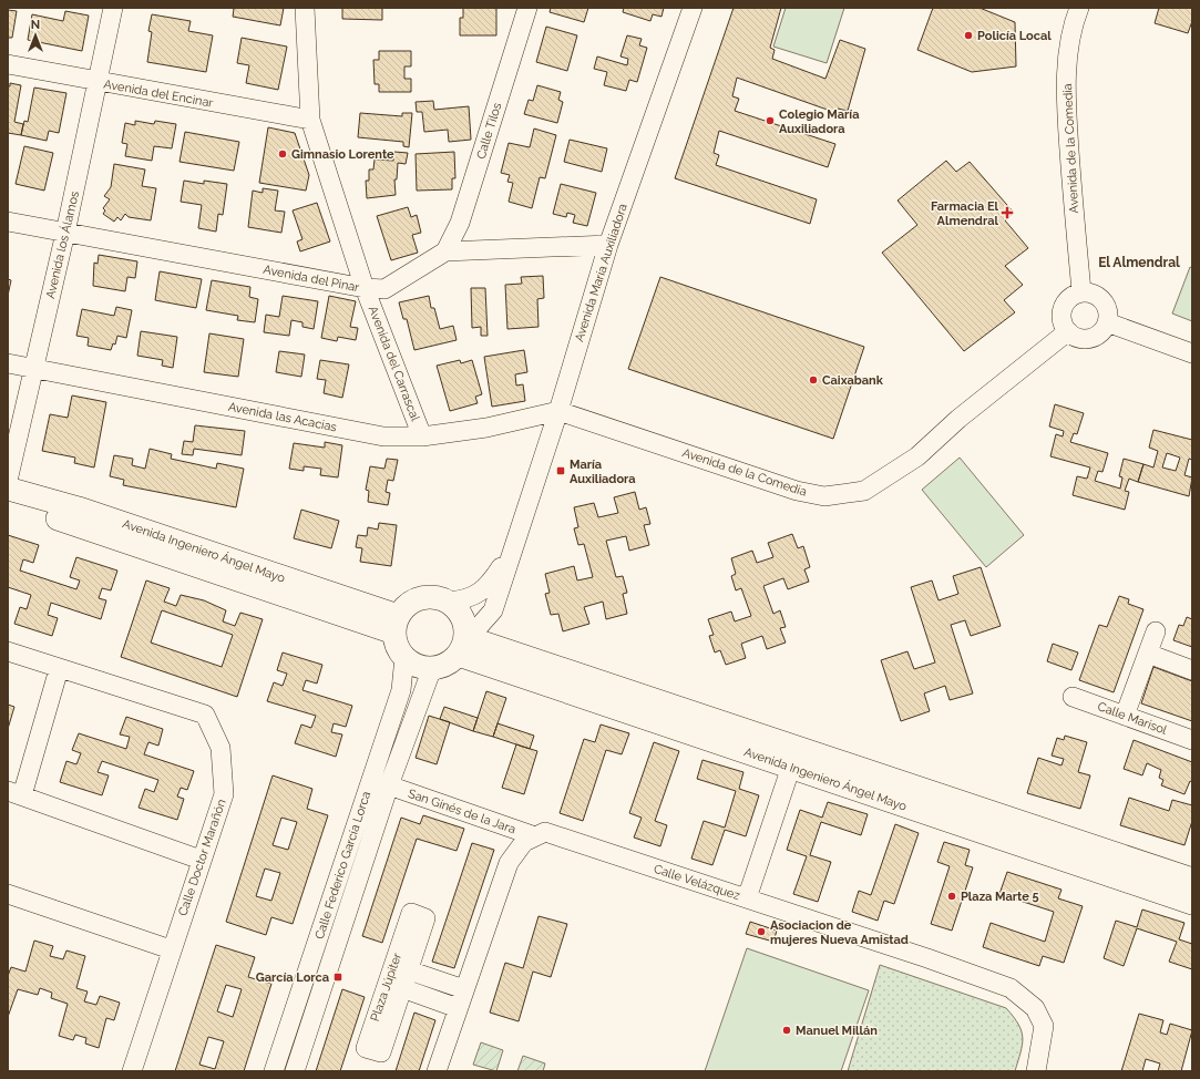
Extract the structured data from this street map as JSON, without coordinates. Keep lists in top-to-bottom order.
{
  "streets": {
    "main road": ["Avenida Ingeniero Ángel Mayo"],
    "street": [
      "Avenida del Encinar",
      "Calle Tilos",
      "Avenida de la Comedia",
      "Avenida los Álamos",
      "Avenida María Auxiliadora",
      "Avenida del Pinar",
      "Avenida del Carrascal",
      "Avenida las Acacias",
      "Calle Marisol",
      "San Ginés de la Jara",
      "Calle Doctor Marañón",
      "Calle Federico García Lorca",
      "Calle Velázquez",
      "Plaza Júpiter"
    ]
  },
  "crossings": [
    ["Avenida del Encinar", "Avenida los Álamos"],
    ["Avenida del Encinar", "Avenida del Carrascal"],
    ["Calle Tilos", "Avenida del Pinar"],
    ["Avenida de la Comedia", "Avenida María Auxiliadora"],
    ["Avenida de la Comedia", "Avenida las Acacias"],
    ["Avenida los Álamos", "Avenida del Pinar"],
    ["Avenida los Álamos", "Avenida las Acacias"],
    ["Avenida María Auxiliadora", "Avenida del Pinar"],
    ["Avenida María Auxiliadora", "Avenida las Acacias"],
    ["Avenida María Auxiliadora", "Avenida Ingeniero Ángel Mayo"],
    ["Avenida María Auxiliadora", "Calle Federico García Lorca"],
    ["Avenida del Pinar", "Avenida del Carrascal"],
    ["Avenida del Carrascal", "Avenida las Acacias"],
    ["Avenida Ingeniero Ángel Mayo", "Calle Federico García Lorca"],
    ["San Ginés de la Jara", "Calle Federico García Lorca"],
    ["San Ginés de la Jara", "Calle Velázquez"]
  ],
  "districts": ["El Almendral"],
  "places": {
    "other": [
      "Policía Local",
      "Colegio María Auxiliadora",
      "Gimnasio Lorente",
      "Caixabank",
      "Plaza Marte 5",
      "Asociacion de mujeres Nueva Amistad",
      "Manuel Millán"
    ],
    "health": ["Farmacia El Almendral"],
    "transit": ["María Auxiliadora", "García Lorca"]
  },
  "north": "top"
}
